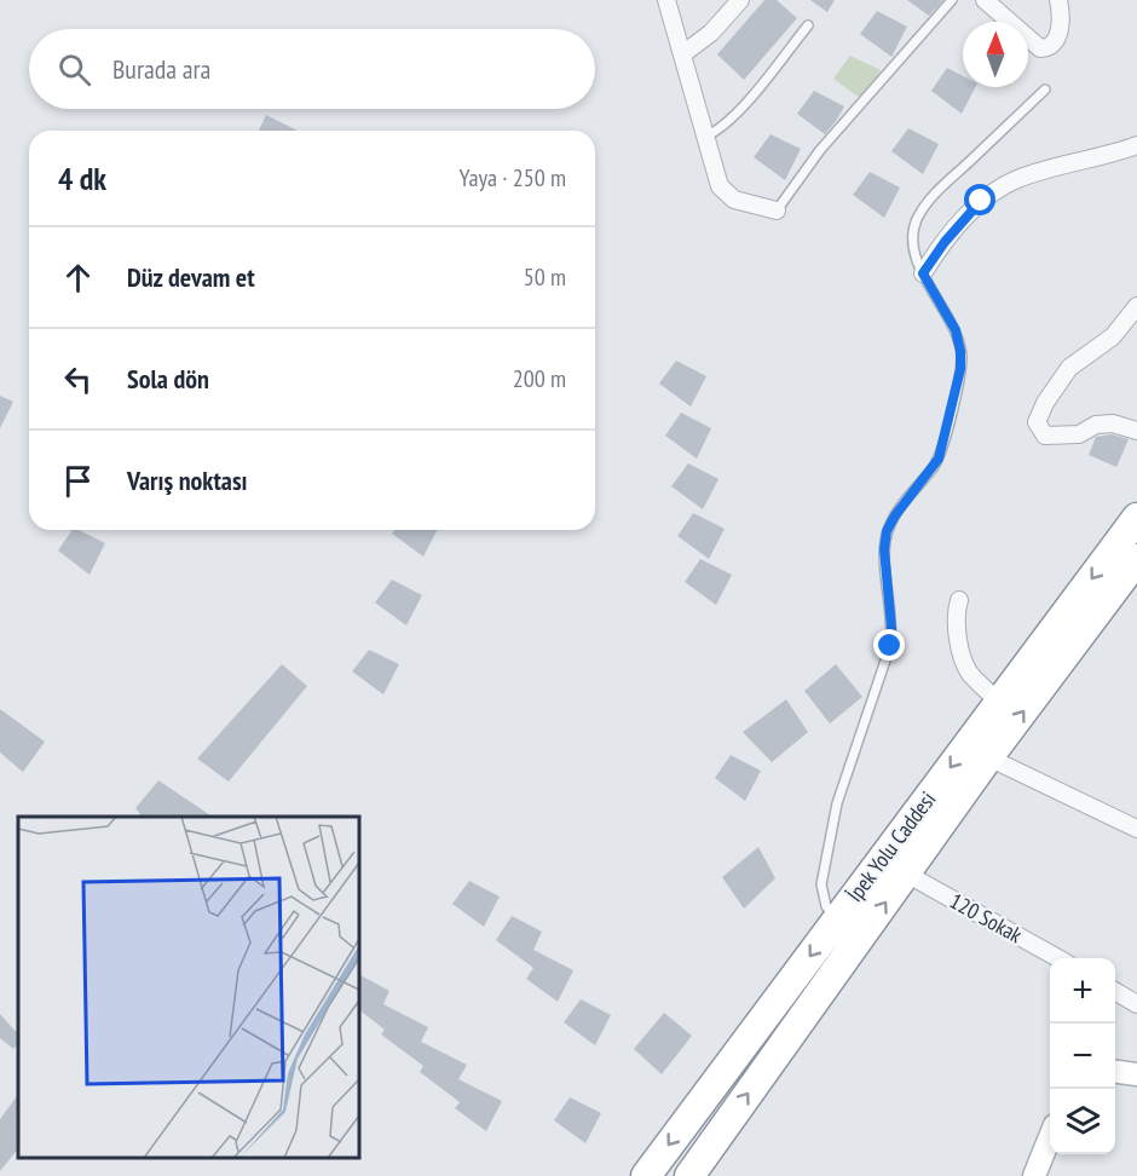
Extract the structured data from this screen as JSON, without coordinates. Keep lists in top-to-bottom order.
{
  "streets": {
    "highway": ["İpek Yolu Caddesi"],
    "street": ["120 Sokak"]
  },
  "crossings": [
    ["İpek Yolu Caddesi", "120 Sokak"]
  ],
  "north": "top",
  "page": {
    "search": "Burada ara",
    "heading": ["4 dk", "Yaya · 250 m"],
    "list": [
      ["Düz devam et", "50 m"],
      ["Sola dön", "200 m"],
      "Varış noktası"
    ],
    "map_buttons": ["+", "−"]
  }
}
